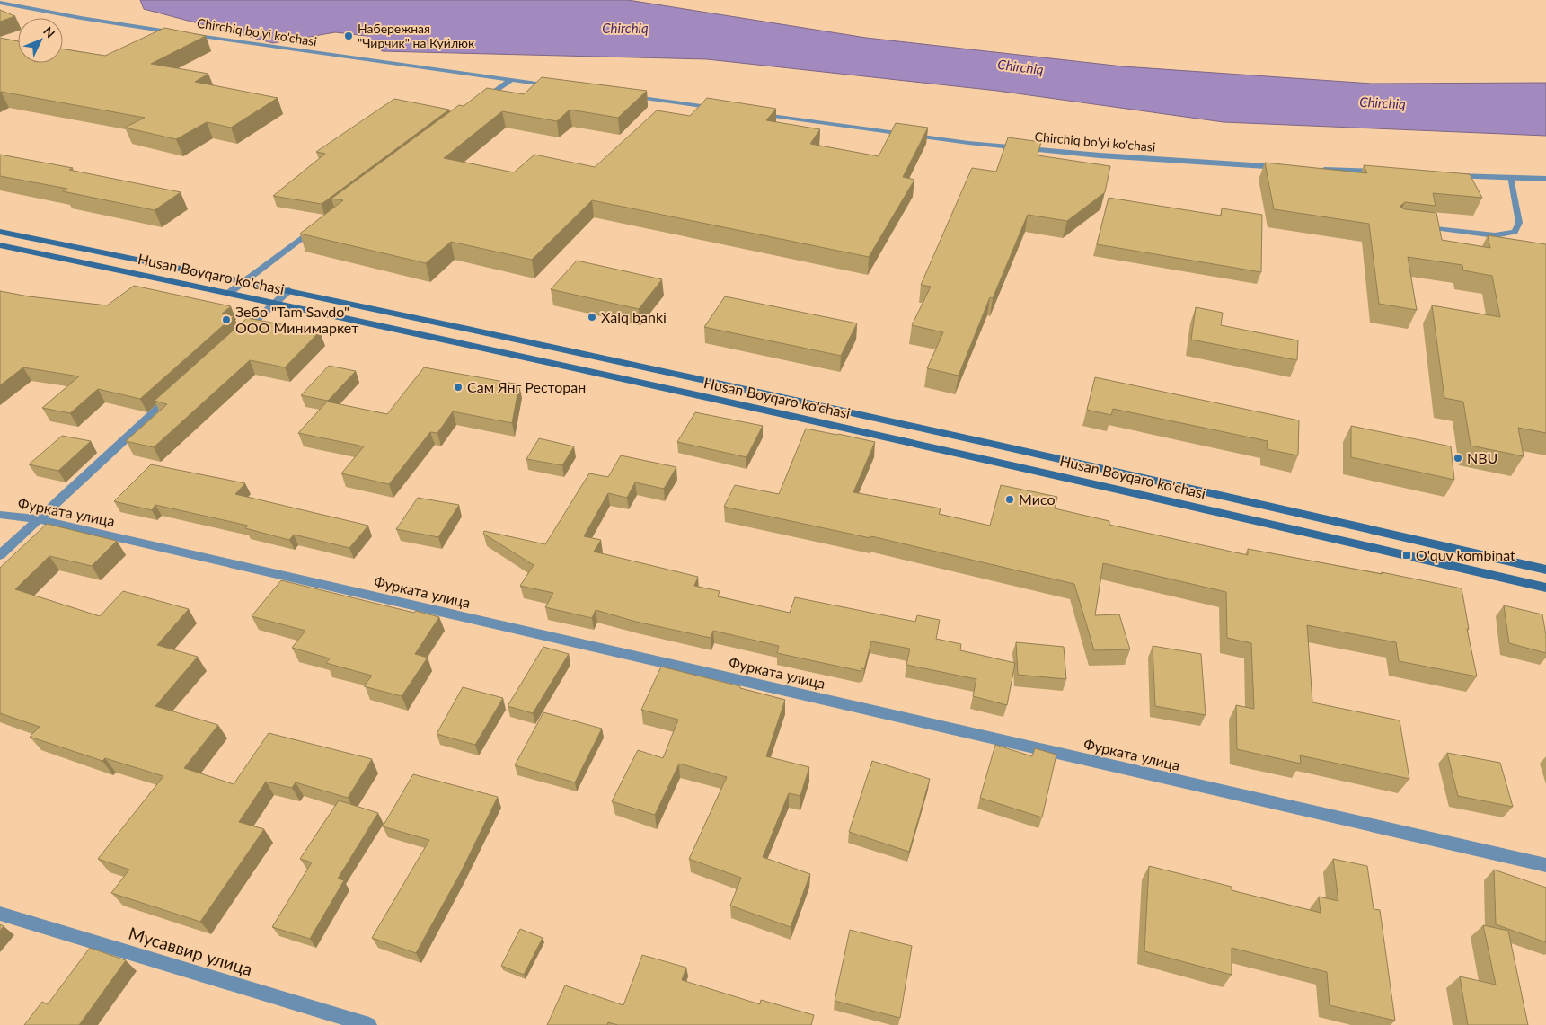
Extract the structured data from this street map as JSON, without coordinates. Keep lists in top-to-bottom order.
{
  "streets": {
    "main road": ["Husan Boyqaro ko'chasi"],
    "street": ["Chirchiq bo'yi ko'chasi", "Фурката улица", "Мусаввир улица"]
  },
  "water": ["Chirchiq"],
  "places": {
    "other": [
      "Набережная \"Чирчик\" на Куйлюк",
      "Xalq banki",
      "Зебо \"Tam Savdo\" ООО Минимаркет",
      "Сам Янг Ресторан",
      "NBU",
      "Мисо"
    ],
    "transit": ["O'quv kombinat"]
  },
  "north": "top right"
}
